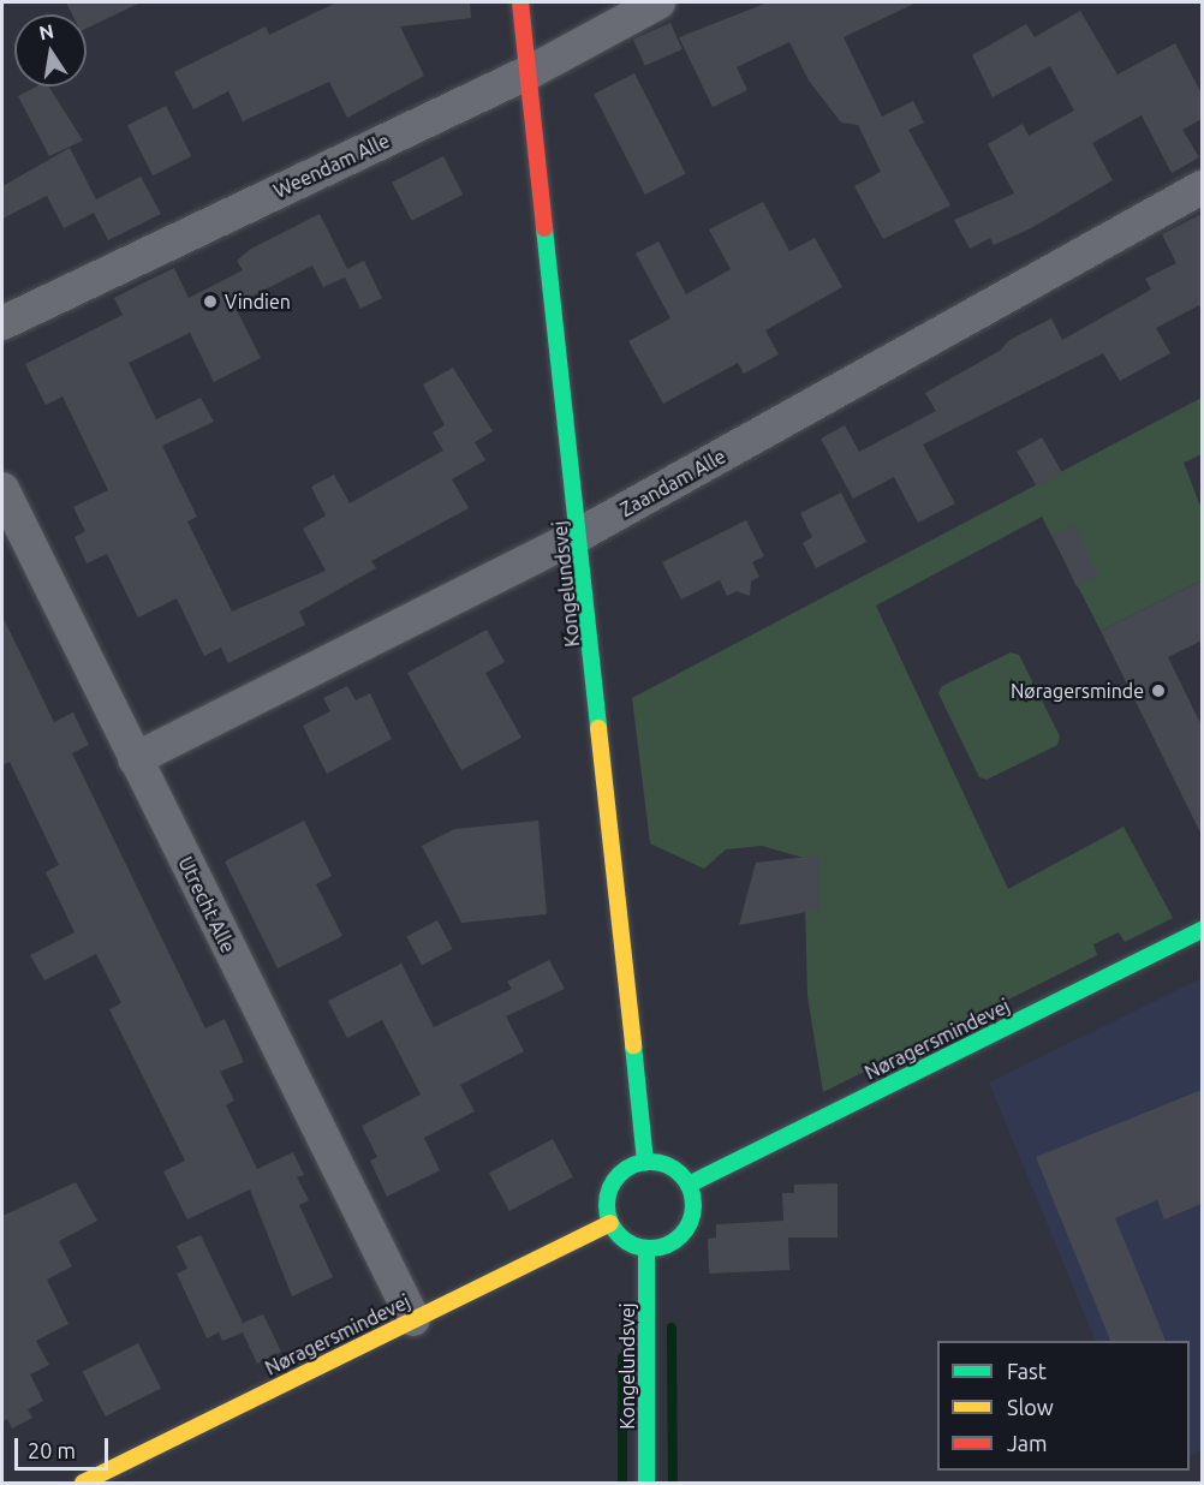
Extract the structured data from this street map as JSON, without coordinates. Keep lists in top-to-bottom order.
{
  "streets": {
    "street": [
      "Weendam Alle",
      "Zaandam Alle",
      "Kongelundsvej",
      "Utrecht Alle",
      "Nøragersmindevej"
    ]
  },
  "crossings": [
    ["Weendam Alle", "Kongelundsvej"],
    ["Zaandam Alle", "Kongelundsvej"],
    ["Zaandam Alle", "Utrecht Alle"],
    ["Kongelundsvej", "Nøragersmindevej"],
    ["Utrecht Alle", "Nøragersmindevej"]
  ],
  "places": ["Vindien", "Nøragersminde"],
  "legend": ["Fast", "Slow", "Jam"],
  "scale_bar": "20 m",
  "north": "top"
}
